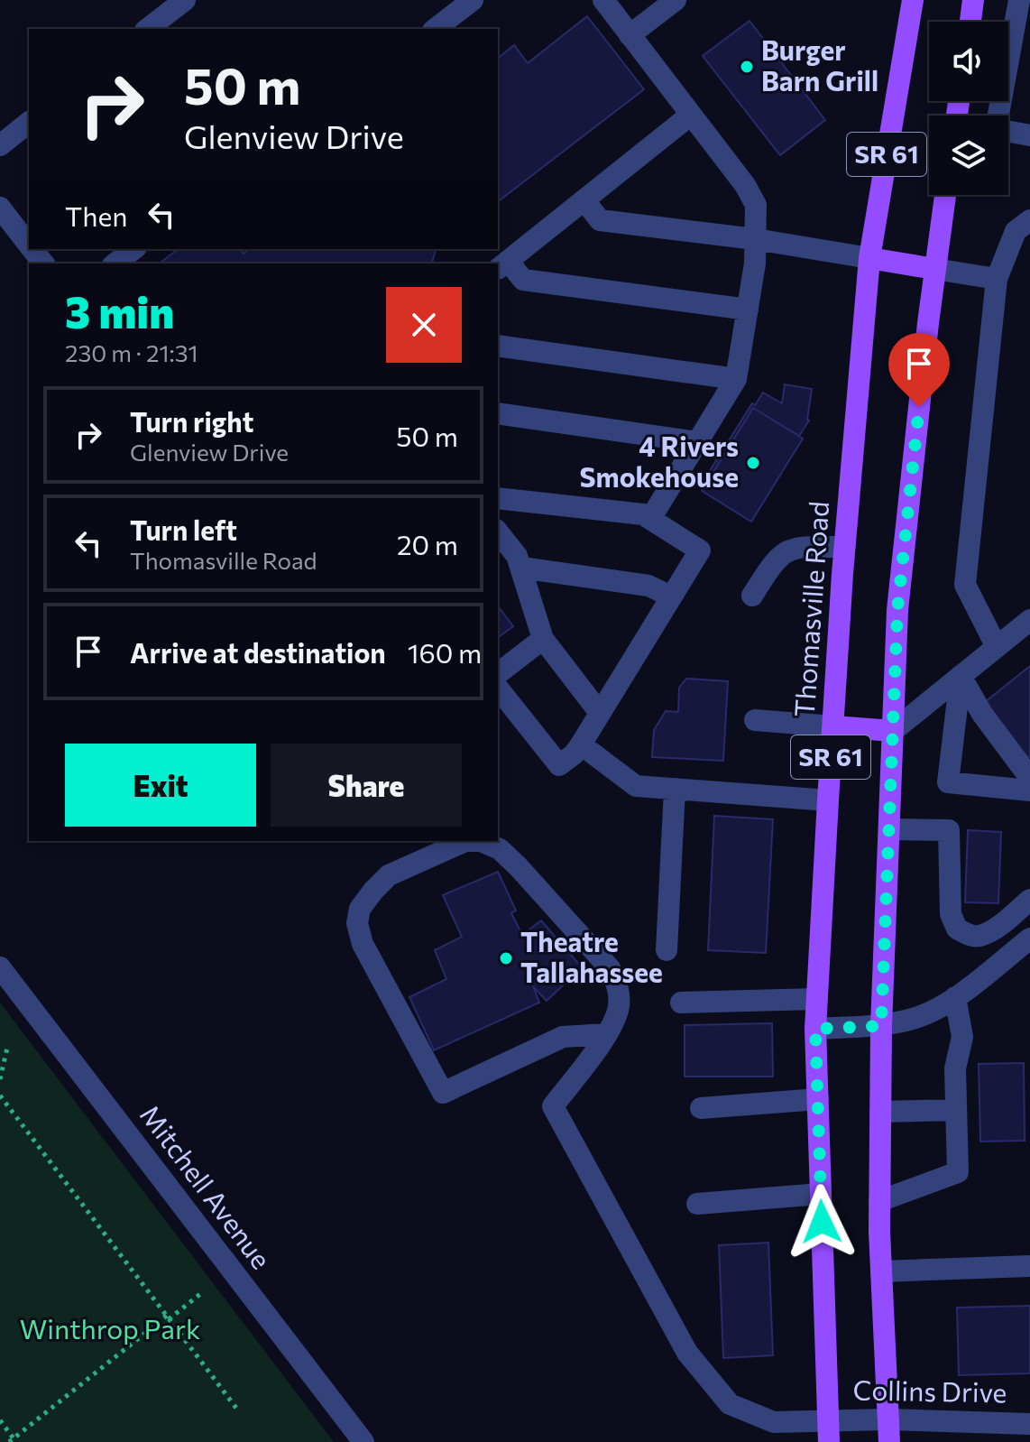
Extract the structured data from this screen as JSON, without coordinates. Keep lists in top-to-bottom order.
{
  "streets": {
    "main road": ["SR 61", "Thomasville Road"],
    "street": ["Mitchell Avenue", "Collins Drive"]
  },
  "crossings": [
    ["SR 61", "Collins Drive"],
    ["Thomasville Road", "Collins Drive"]
  ],
  "parks": ["Winthrop Park"],
  "places": ["Burger Barn Grill", "4 Rivers Smokehouse", "Theatre Tallahassee"],
  "page": {
    "turn": ["50 m", "Glenview Drive"],
    "then": "Then",
    "heading": ["3 min", "230 m · 21:31"],
    "list": [
      {
        "name": "Turn right",
        "note": "Glenview Drive",
        "value": "50 m"
      },
      {
        "name": "Turn left",
        "note": "Thomasville Road",
        "value": "20 m"
      },
      {
        "name": "Arrive at destination",
        "value": "160 m"
      }
    ],
    "buttons": ["Exit", "Share"]
  }
}
